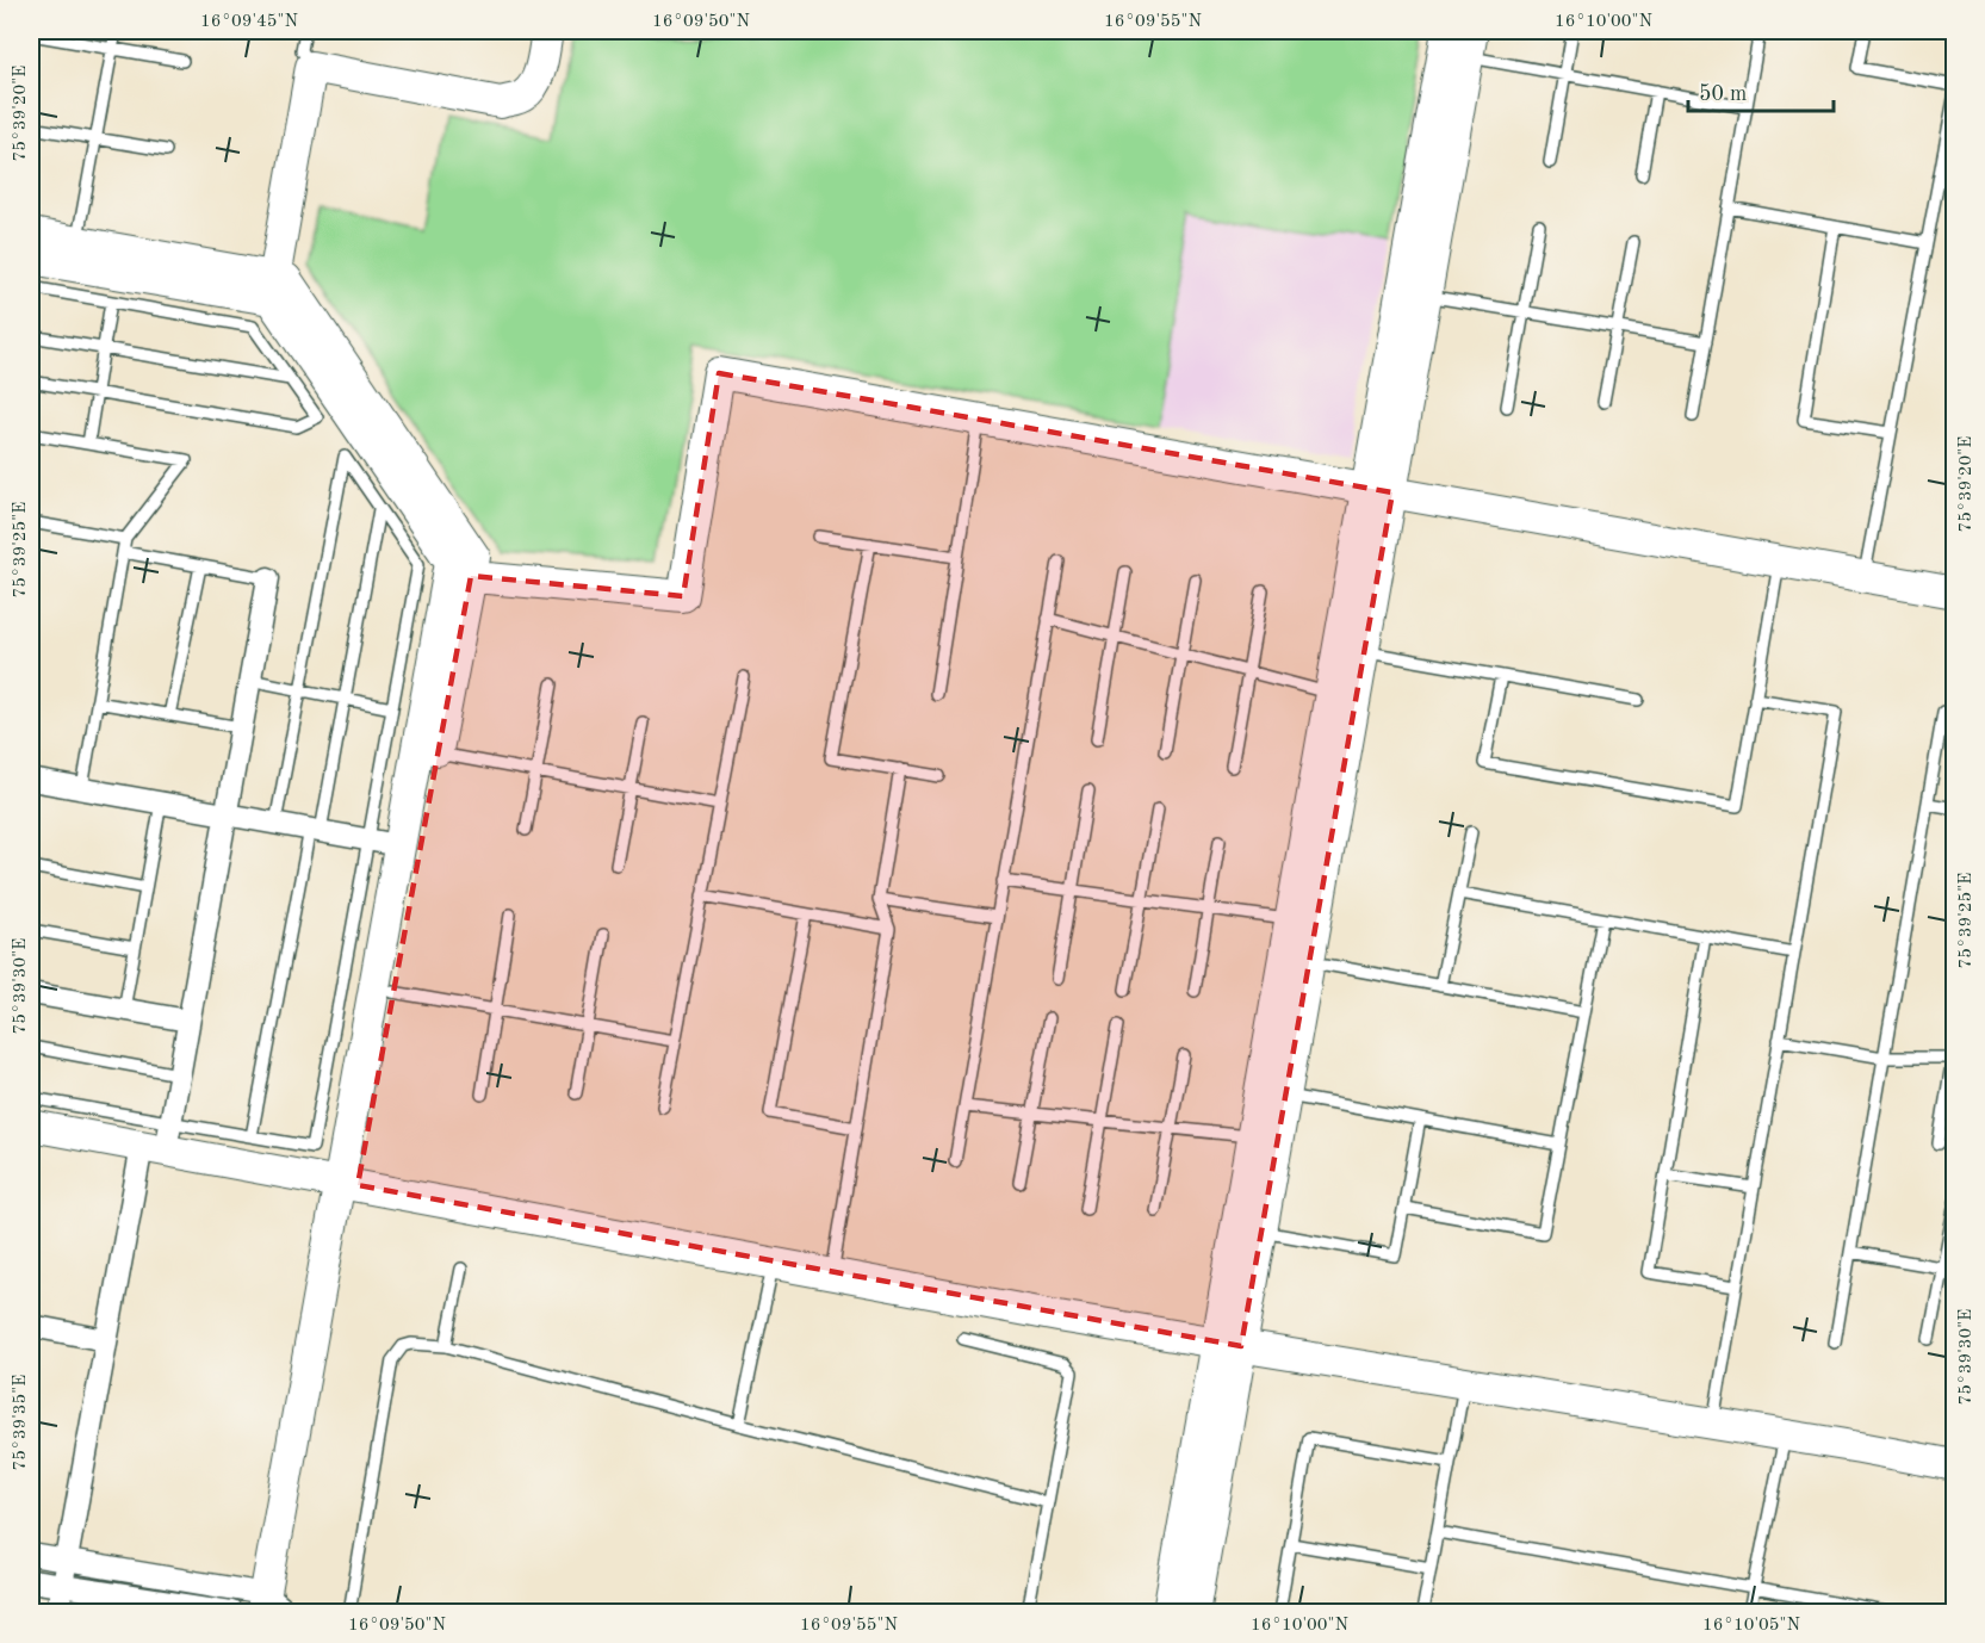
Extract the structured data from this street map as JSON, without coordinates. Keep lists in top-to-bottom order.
{
  "scale_bar": "50 m",
  "coordinates": [
    "16°09'45\"N",
    "16°09'50\"N",
    "16°09'55\"N",
    "16°10'00\"N",
    "75°39'20\"E",
    "75°39'25\"E",
    "75°39'30\"E",
    "75°39'35\"E",
    "16°10'05\"N"
  ]
}
